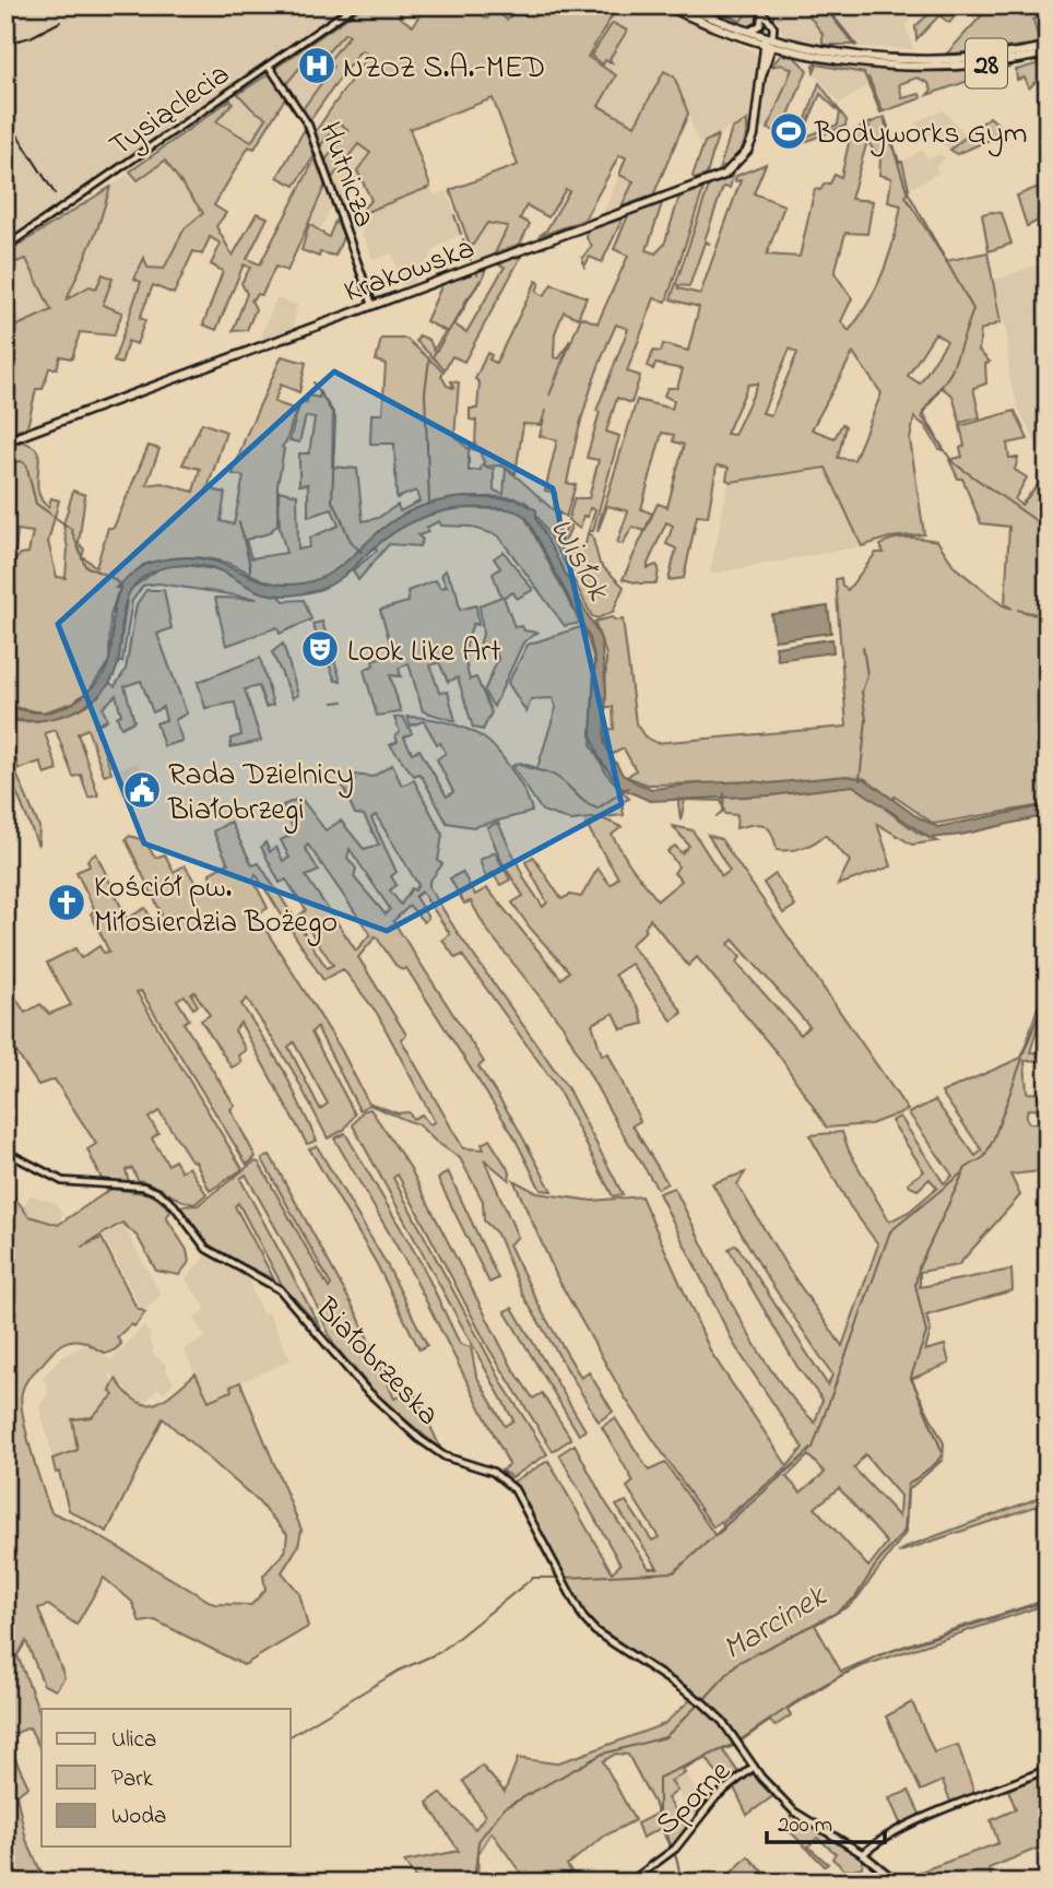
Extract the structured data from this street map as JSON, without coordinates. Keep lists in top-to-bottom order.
{
  "streets": {
    "main road": ["28", "Krakowska"],
    "street": [
      "Tysiąclecia",
      "Hutnicza",
      "Białobrzeska",
      "Sporne"
    ]
  },
  "crossings": [
    ["28", "Krakowska"],
    ["Tysiąclecia", "Hutnicza"],
    ["Hutnicza", "Krakowska"],
    ["Białobrzeska", "Sporne"]
  ],
  "water": ["Wisłok", "Marcinek"],
  "places": {
    "hospital": ["NZOZ S.A.-MED"],
    "sports": ["Bodyworks Gym"],
    "theatre": ["Look Like Art"],
    "public building": ["Rada Dzielnicy Białobrzegi"],
    "church": ["Kościół pw. Miłosierdzia Bożego"]
  },
  "legend": ["Ulica", "Park", "Woda"],
  "scale_bar": "200 m"
}
